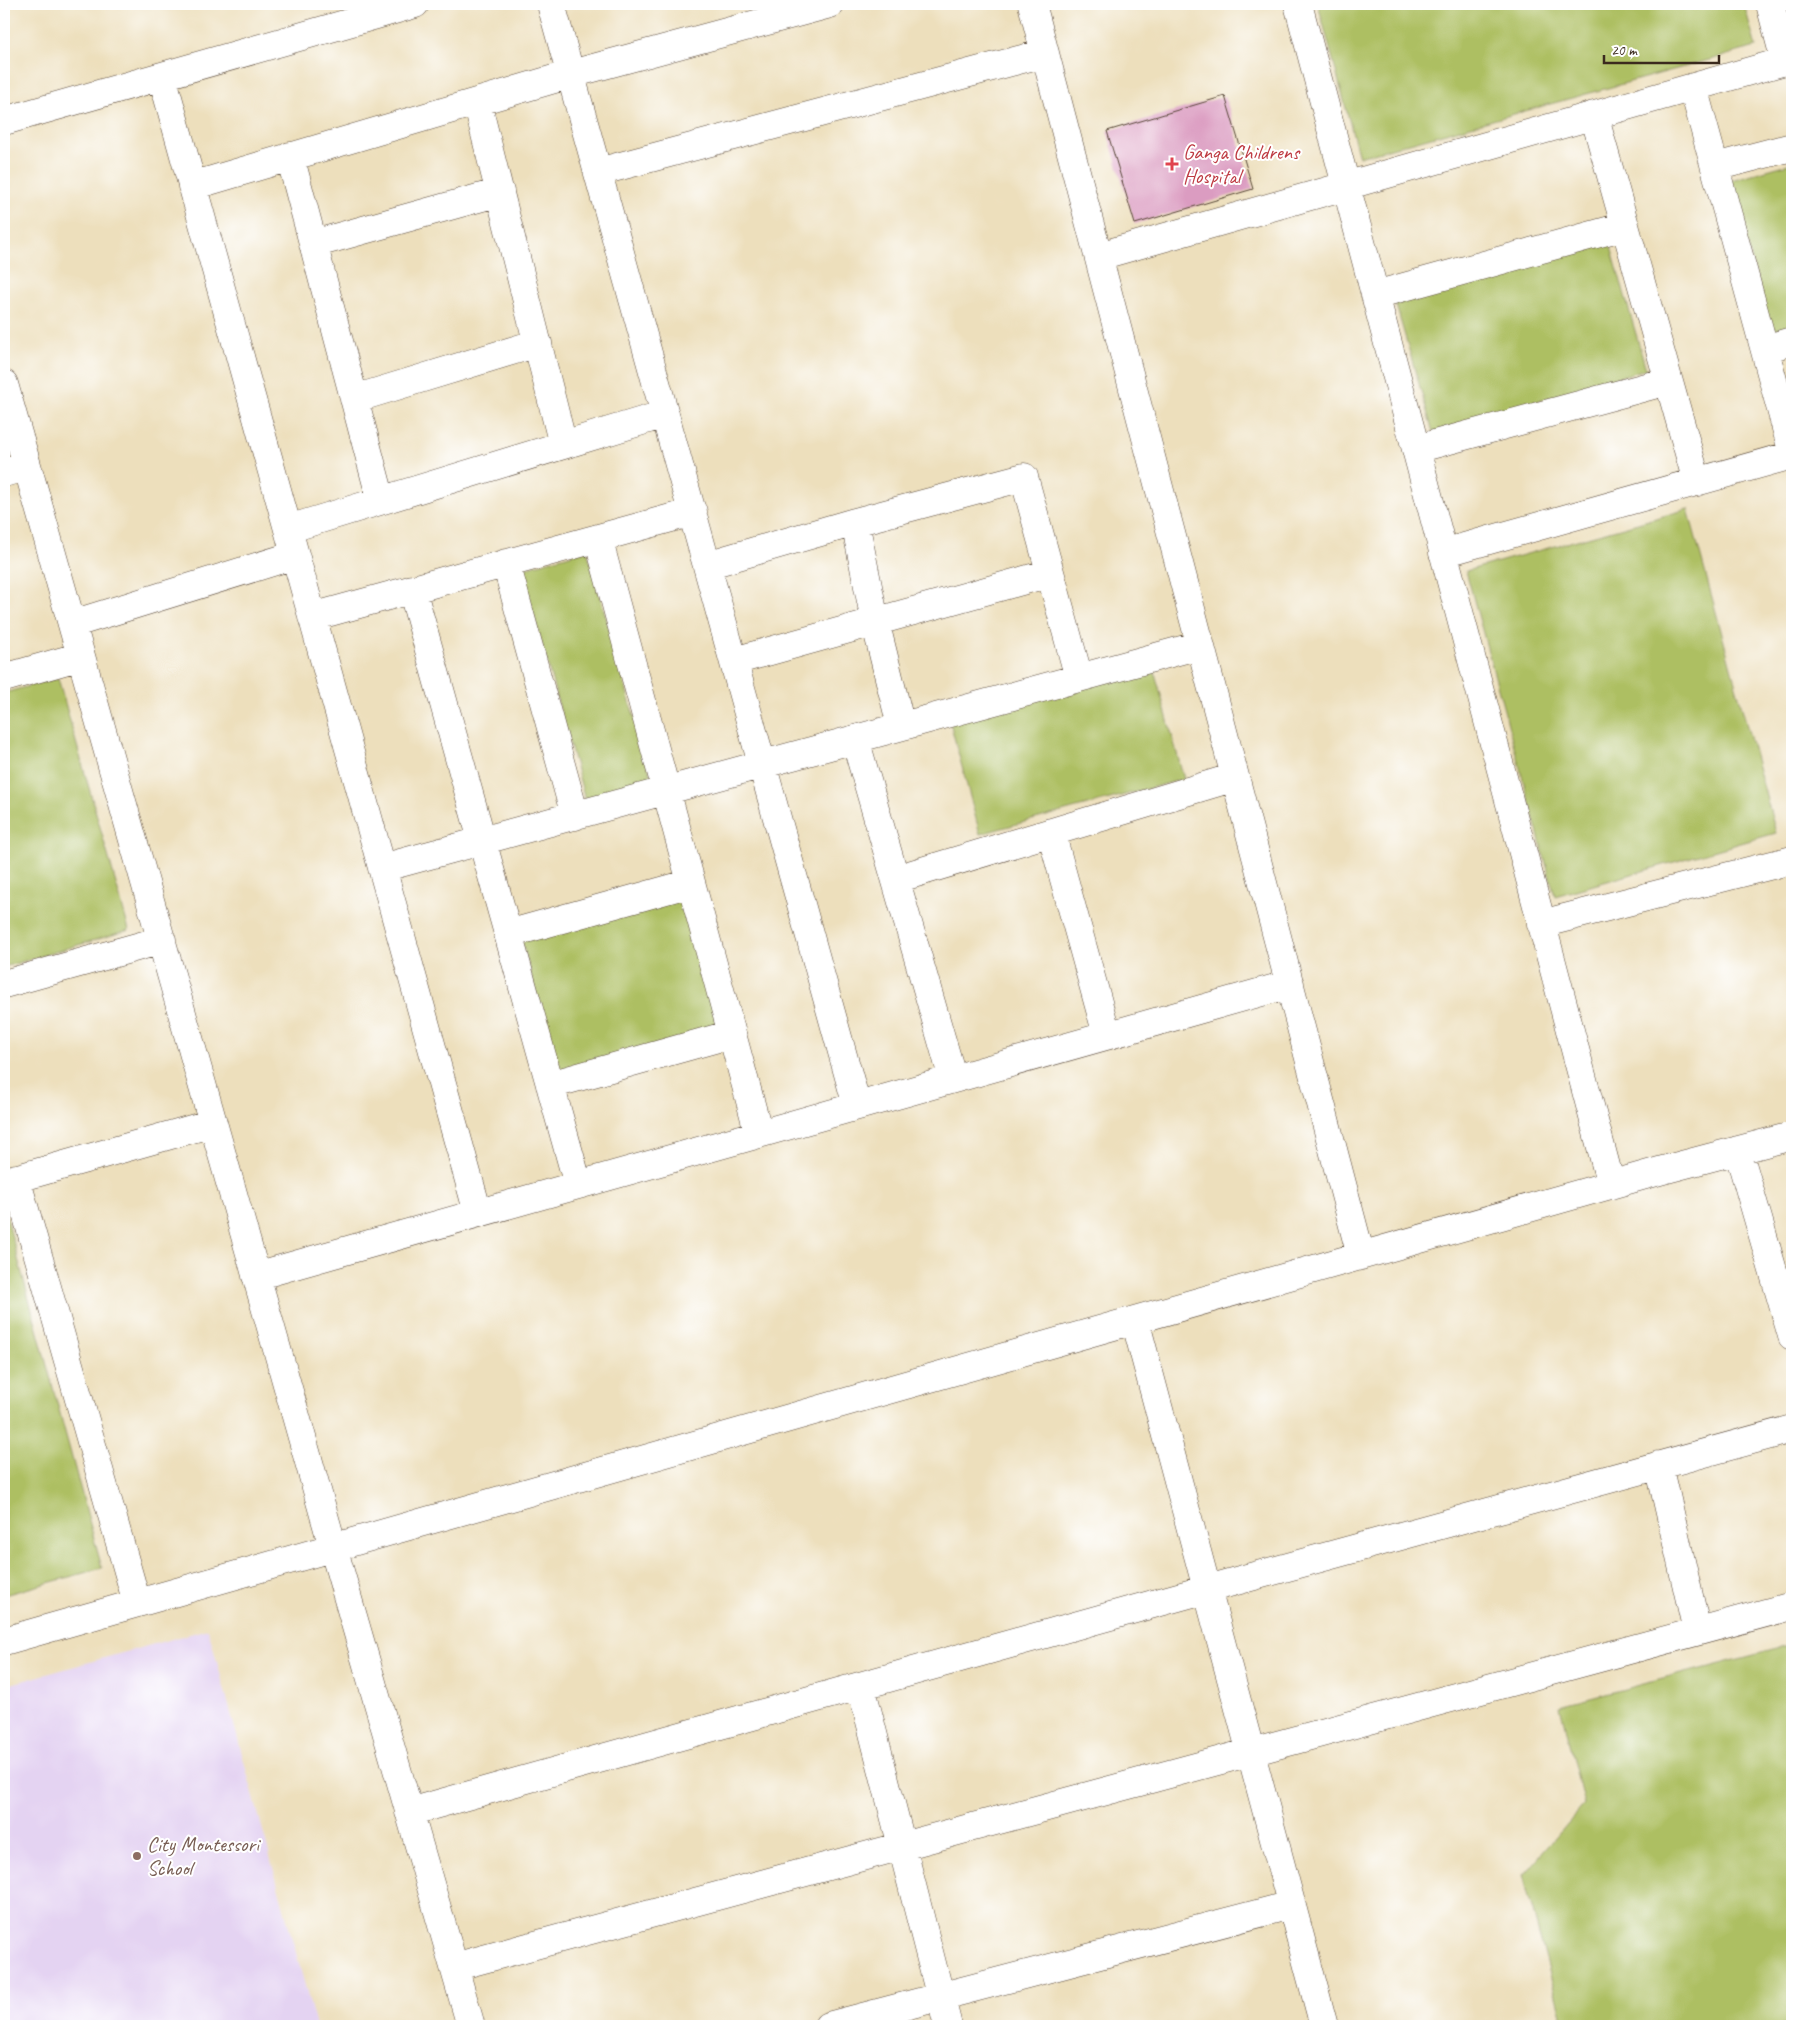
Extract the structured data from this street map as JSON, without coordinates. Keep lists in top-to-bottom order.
{
  "places": {
    "health": ["Ganga Childrens Hospital"],
    "other": ["City Montessori School"]
  },
  "scale_bar": "20 m"
}
